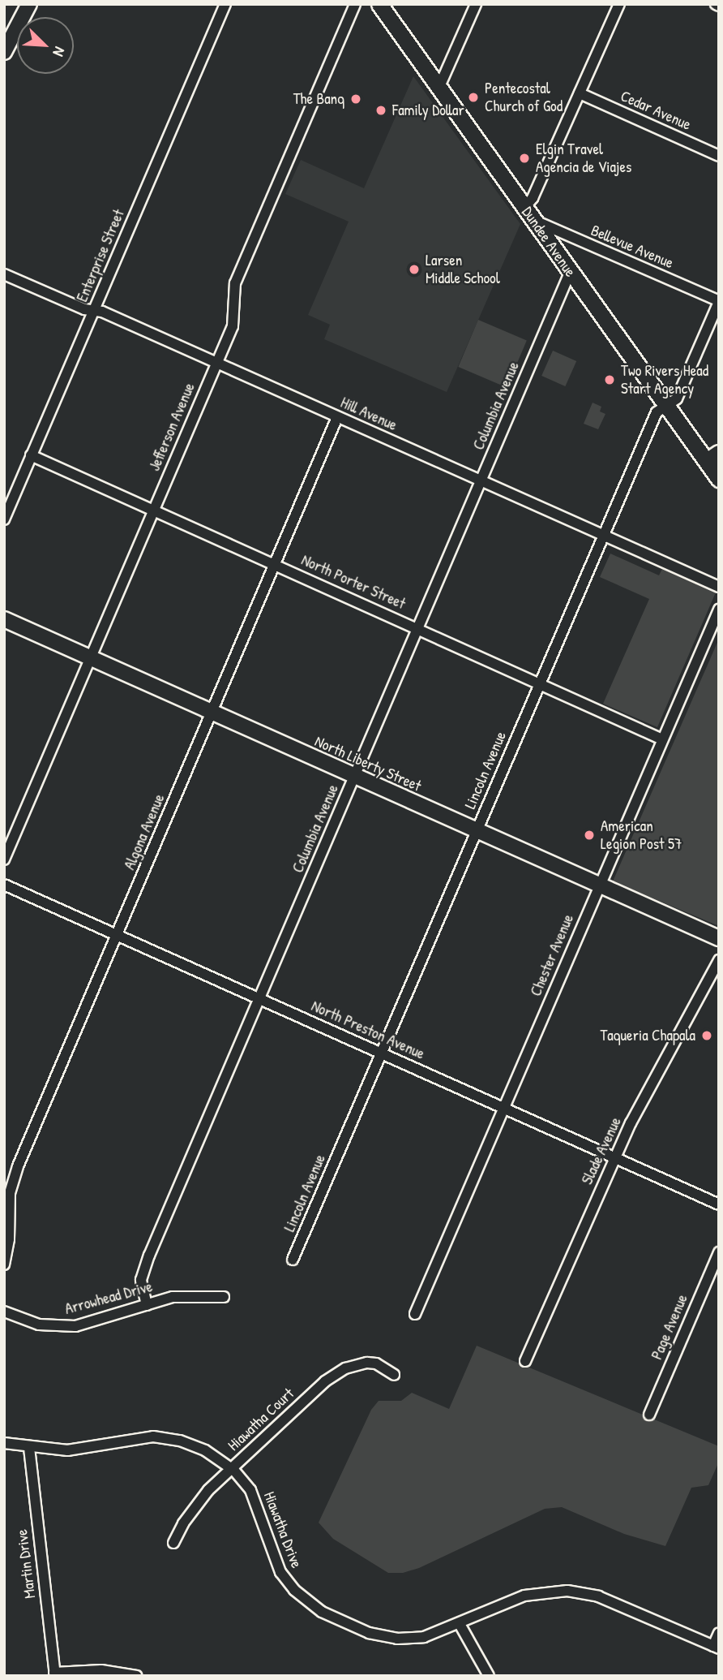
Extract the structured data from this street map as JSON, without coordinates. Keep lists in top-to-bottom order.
{
  "streets": {
    "main road": ["Dundee Avenue", "North Liberty Street"],
    "street": [
      "Cedar Avenue",
      "Bellevue Avenue",
      "Enterprise Street",
      "Columbia Avenue",
      "Hill Avenue",
      "Jefferson Avenue",
      "North Porter Street",
      "Lincoln Avenue",
      "Algona Avenue",
      "Chester Avenue",
      "North Preston Avenue",
      "Slade Avenue",
      "Arrowhead Drive",
      "Page Avenue",
      "Hiawatha Court",
      "Hiawatha Drive",
      "Martin Drive"
    ]
  },
  "crossings": [
    ["Dundee Avenue", "Bellevue Avenue"],
    ["Dundee Avenue", "Columbia Avenue"],
    ["Dundee Avenue", "Lincoln Avenue"],
    ["Bellevue Avenue", "Lincoln Avenue"],
    ["Enterprise Street", "Hill Avenue"],
    ["Enterprise Street", "North Porter Street"],
    ["Columbia Avenue", "Hill Avenue"],
    ["Columbia Avenue", "North Porter Street"],
    ["Columbia Avenue", "North Liberty Street"],
    ["Columbia Avenue", "North Preston Avenue"],
    ["Columbia Avenue", "Arrowhead Drive"],
    ["Hill Avenue", "Jefferson Avenue"],
    ["Hill Avenue", "Lincoln Avenue"],
    ["Hill Avenue", "Algona Avenue"],
    ["Jefferson Avenue", "North Porter Street"],
    ["Jefferson Avenue", "North Liberty Street"],
    ["North Porter Street", "Lincoln Avenue"],
    ["North Porter Street", "Algona Avenue"],
    ["North Porter Street", "Chester Avenue"],
    ["North Liberty Street", "Lincoln Avenue"],
    ["North Liberty Street", "Algona Avenue"],
    ["North Liberty Street", "Chester Avenue"],
    ["Lincoln Avenue", "North Preston Avenue"],
    ["Algona Avenue", "North Preston Avenue"],
    ["Chester Avenue", "North Preston Avenue"],
    ["North Preston Avenue", "Slade Avenue"],
    ["Hiawatha Court", "Hiawatha Drive"],
    ["Hiawatha Drive", "Martin Drive"]
  ],
  "places": [
    "Pentecostal Church of God",
    "The Banq",
    "Family Dollar",
    "Elgin Travel Agencia de Viajes",
    "Larsen Middle School",
    "Two Rivers Head Start Agency",
    "American Legion Post 57",
    "Taqueria Chapala"
  ],
  "north": "bottom right"
}
